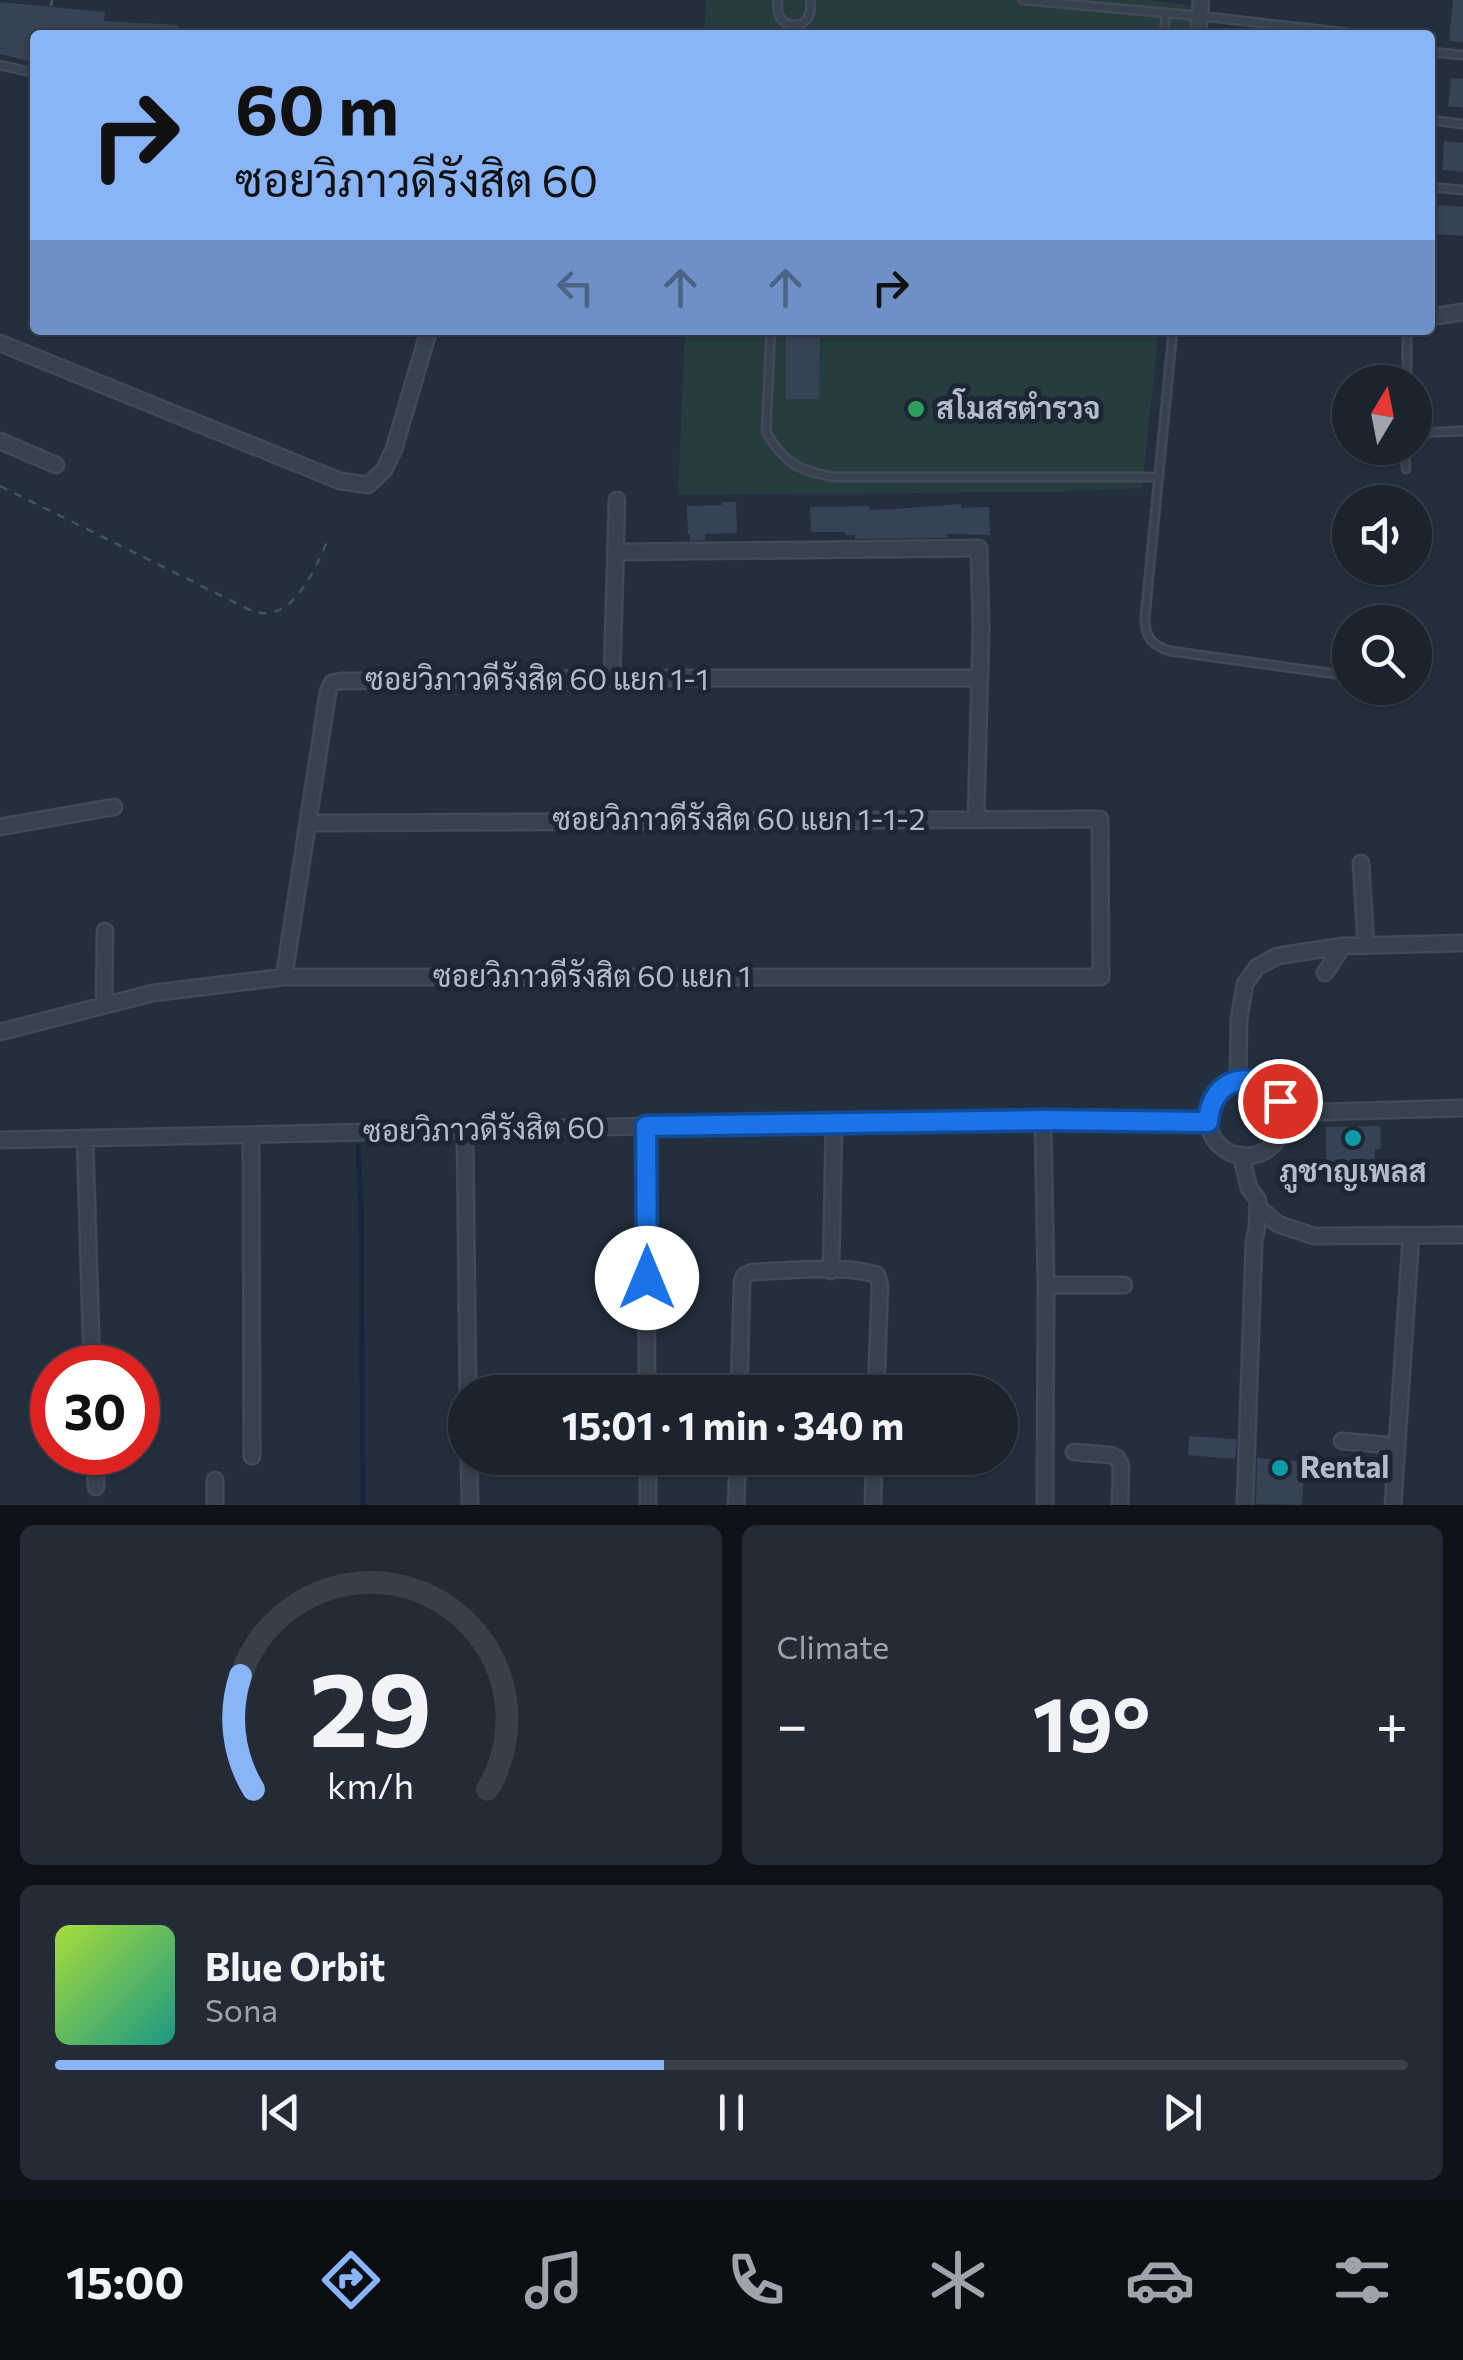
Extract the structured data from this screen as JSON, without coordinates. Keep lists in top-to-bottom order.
{
  "streets": {
    "street": [
      "ซอยวิภาวดีรังสิต 60 แยก 1-1",
      "ซอยวิภาวดีรังสิต 60 แยก 1-1-2",
      "ซอยวิภาวดีรังสิต 60 แยก 1",
      "ซอยวิภาวดีรังสิต 60"
    ]
  },
  "crossings": [
    ["ซอยวิภาวดีรังสิต 60 แยก 1-1", "ซอยวิภาวดีรังสิต 60 แยก 1-1-2"],
    ["ซอยวิภาวดีรังสิต 60 แยก 1-1", "ซอยวิภาวดีรังสิต 60 แยก 1"],
    ["ซอยวิภาวดีรังสิต 60 แยก 1-1-2", "ซอยวิภาวดีรังสิต 60 แยก 1"]
  ],
  "places": ["สโมสรตำรวจ", "ภูชาญเพลส", "Rental"],
  "north": "top",
  "page": {
    "turn": ["60 m", "ซอยวิภาวดีรังสิต 60"],
    "limit": "30",
    "trip": "15:01 · 1 min · 340 m",
    "tile": "Climate",
    "heat": ["−", "19°", "+"],
    "song": ["Blue Orbit", "Sona"],
    "tabs": "15:00",
    "gauge": ["29", "km/h"]
  }
}
